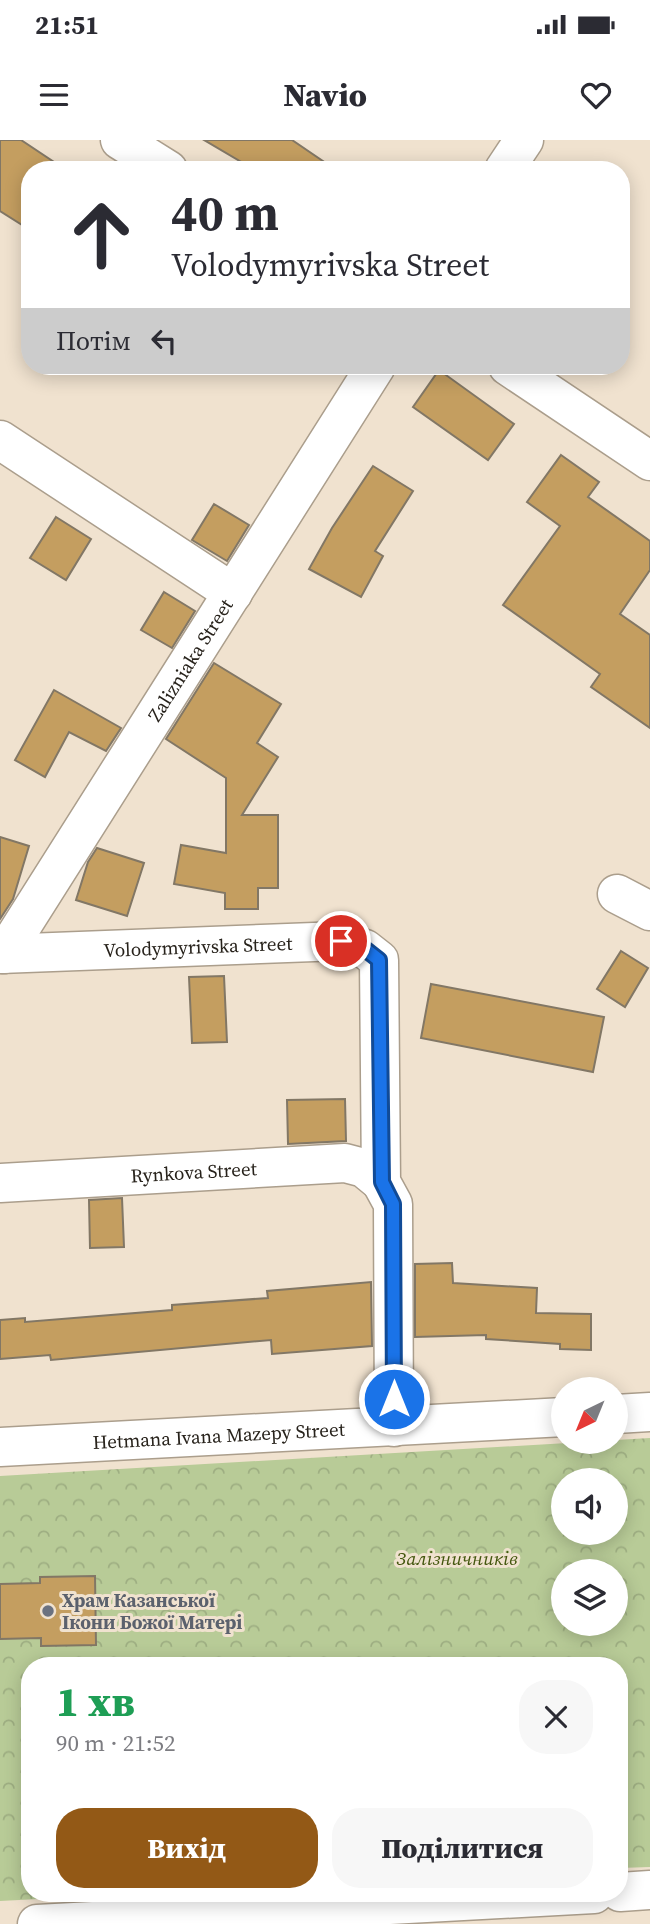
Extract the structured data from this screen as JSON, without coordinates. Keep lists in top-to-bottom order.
{
  "streets": {
    "street": [
      "Zalizniaka Street",
      "Volodymyrivska Street",
      "Rynkova Street",
      "Hetmana Ivana Mazepy Street"
    ]
  },
  "crossings": [
    ["Zalizniaka Street", "Volodymyrivska Street"],
    ["Volodymyrivska Street", "Rynkova Street"]
  ],
  "parks": ["Залізничників"],
  "places": ["Храм Казанської Ікони Божої Матері"],
  "north": "bottom left",
  "page": {
    "status": "21:51",
    "header": "Navio",
    "turn": ["40 m", "Volodymyrivska Street"],
    "then": "Потім",
    "heading": ["1 хв", "90 m · 21:52"],
    "buttons": ["Вихід", "Поділитися"]
  }
}
